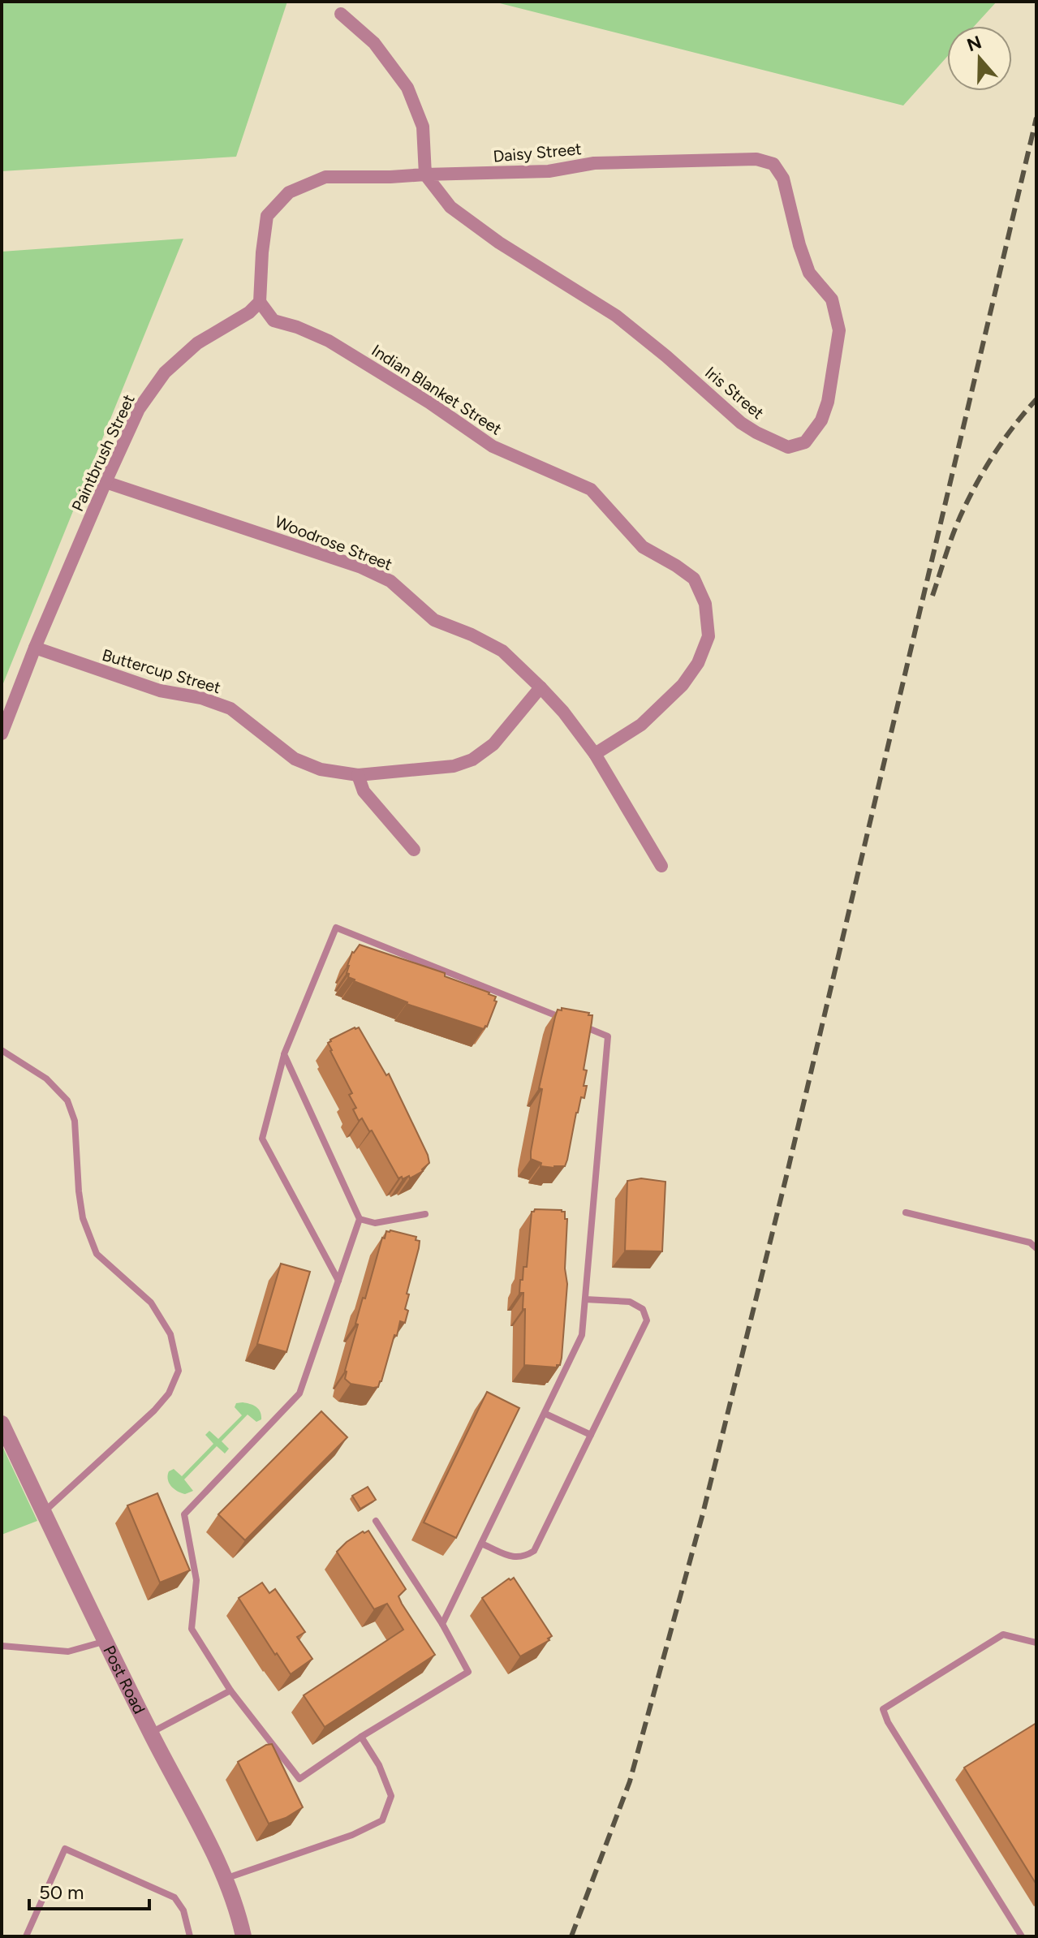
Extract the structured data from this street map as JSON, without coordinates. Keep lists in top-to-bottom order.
{
  "streets": {
    "street": [
      "Daisy Street",
      "Indian Blanket Street",
      "Iris Street",
      "Paintbrush Street",
      "Woodrose Street",
      "Buttercup Street",
      "Post Road"
    ]
  },
  "crossings": [
    ["Daisy Street", "Indian Blanket Street"],
    ["Daisy Street", "Iris Street"],
    ["Daisy Street", "Paintbrush Street"],
    ["Indian Blanket Street", "Paintbrush Street"],
    ["Indian Blanket Street", "Woodrose Street"],
    ["Paintbrush Street", "Woodrose Street"],
    ["Paintbrush Street", "Buttercup Street"],
    ["Woodrose Street", "Buttercup Street"]
  ],
  "scale_bar": "50 m",
  "north": "top"
}
